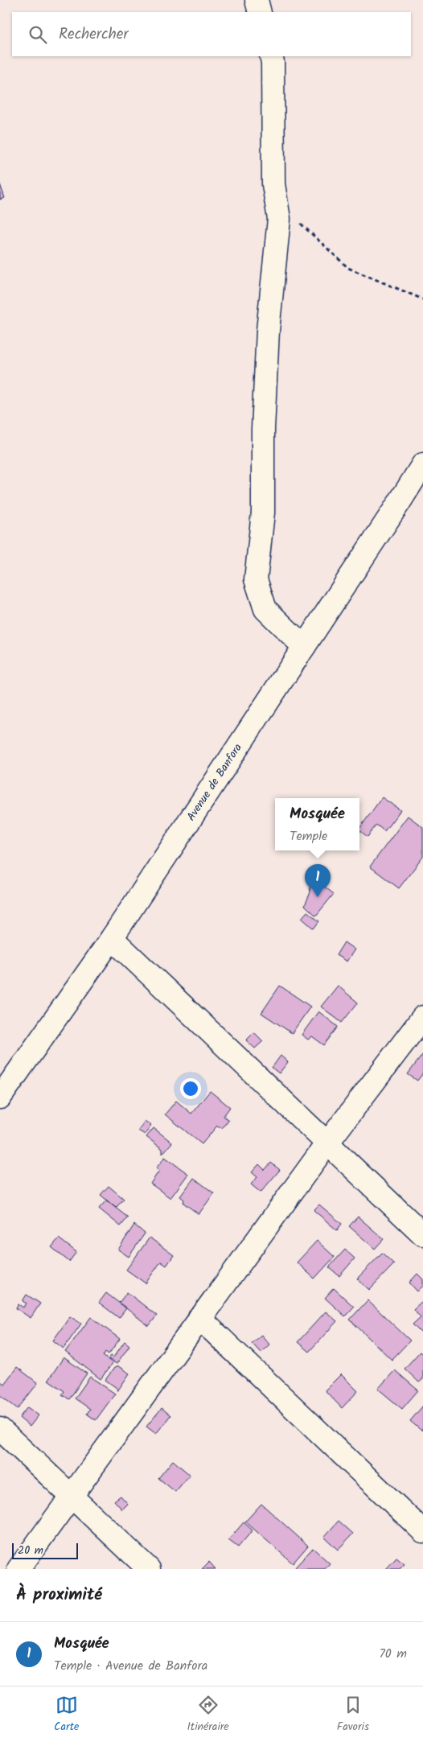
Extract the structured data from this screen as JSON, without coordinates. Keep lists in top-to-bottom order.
{
  "streets": {
    "street": ["Avenue de Banfora"]
  },
  "scale_bar": "20 m",
  "page": {
    "search": "Rechercher",
    "popup": ["Mosquée", "Temple"],
    "pins": "1",
    "scale": "20 m",
    "heading": "À proximité",
    "list": [
      {
        "mark": "1",
        "name": "Mosquée",
        "note": "Temple · Avenue de Banfora",
        "value": "70 m"
      }
    ],
    "nav": ["Carte", "Itinéraire", "Favoris"]
  }
}
